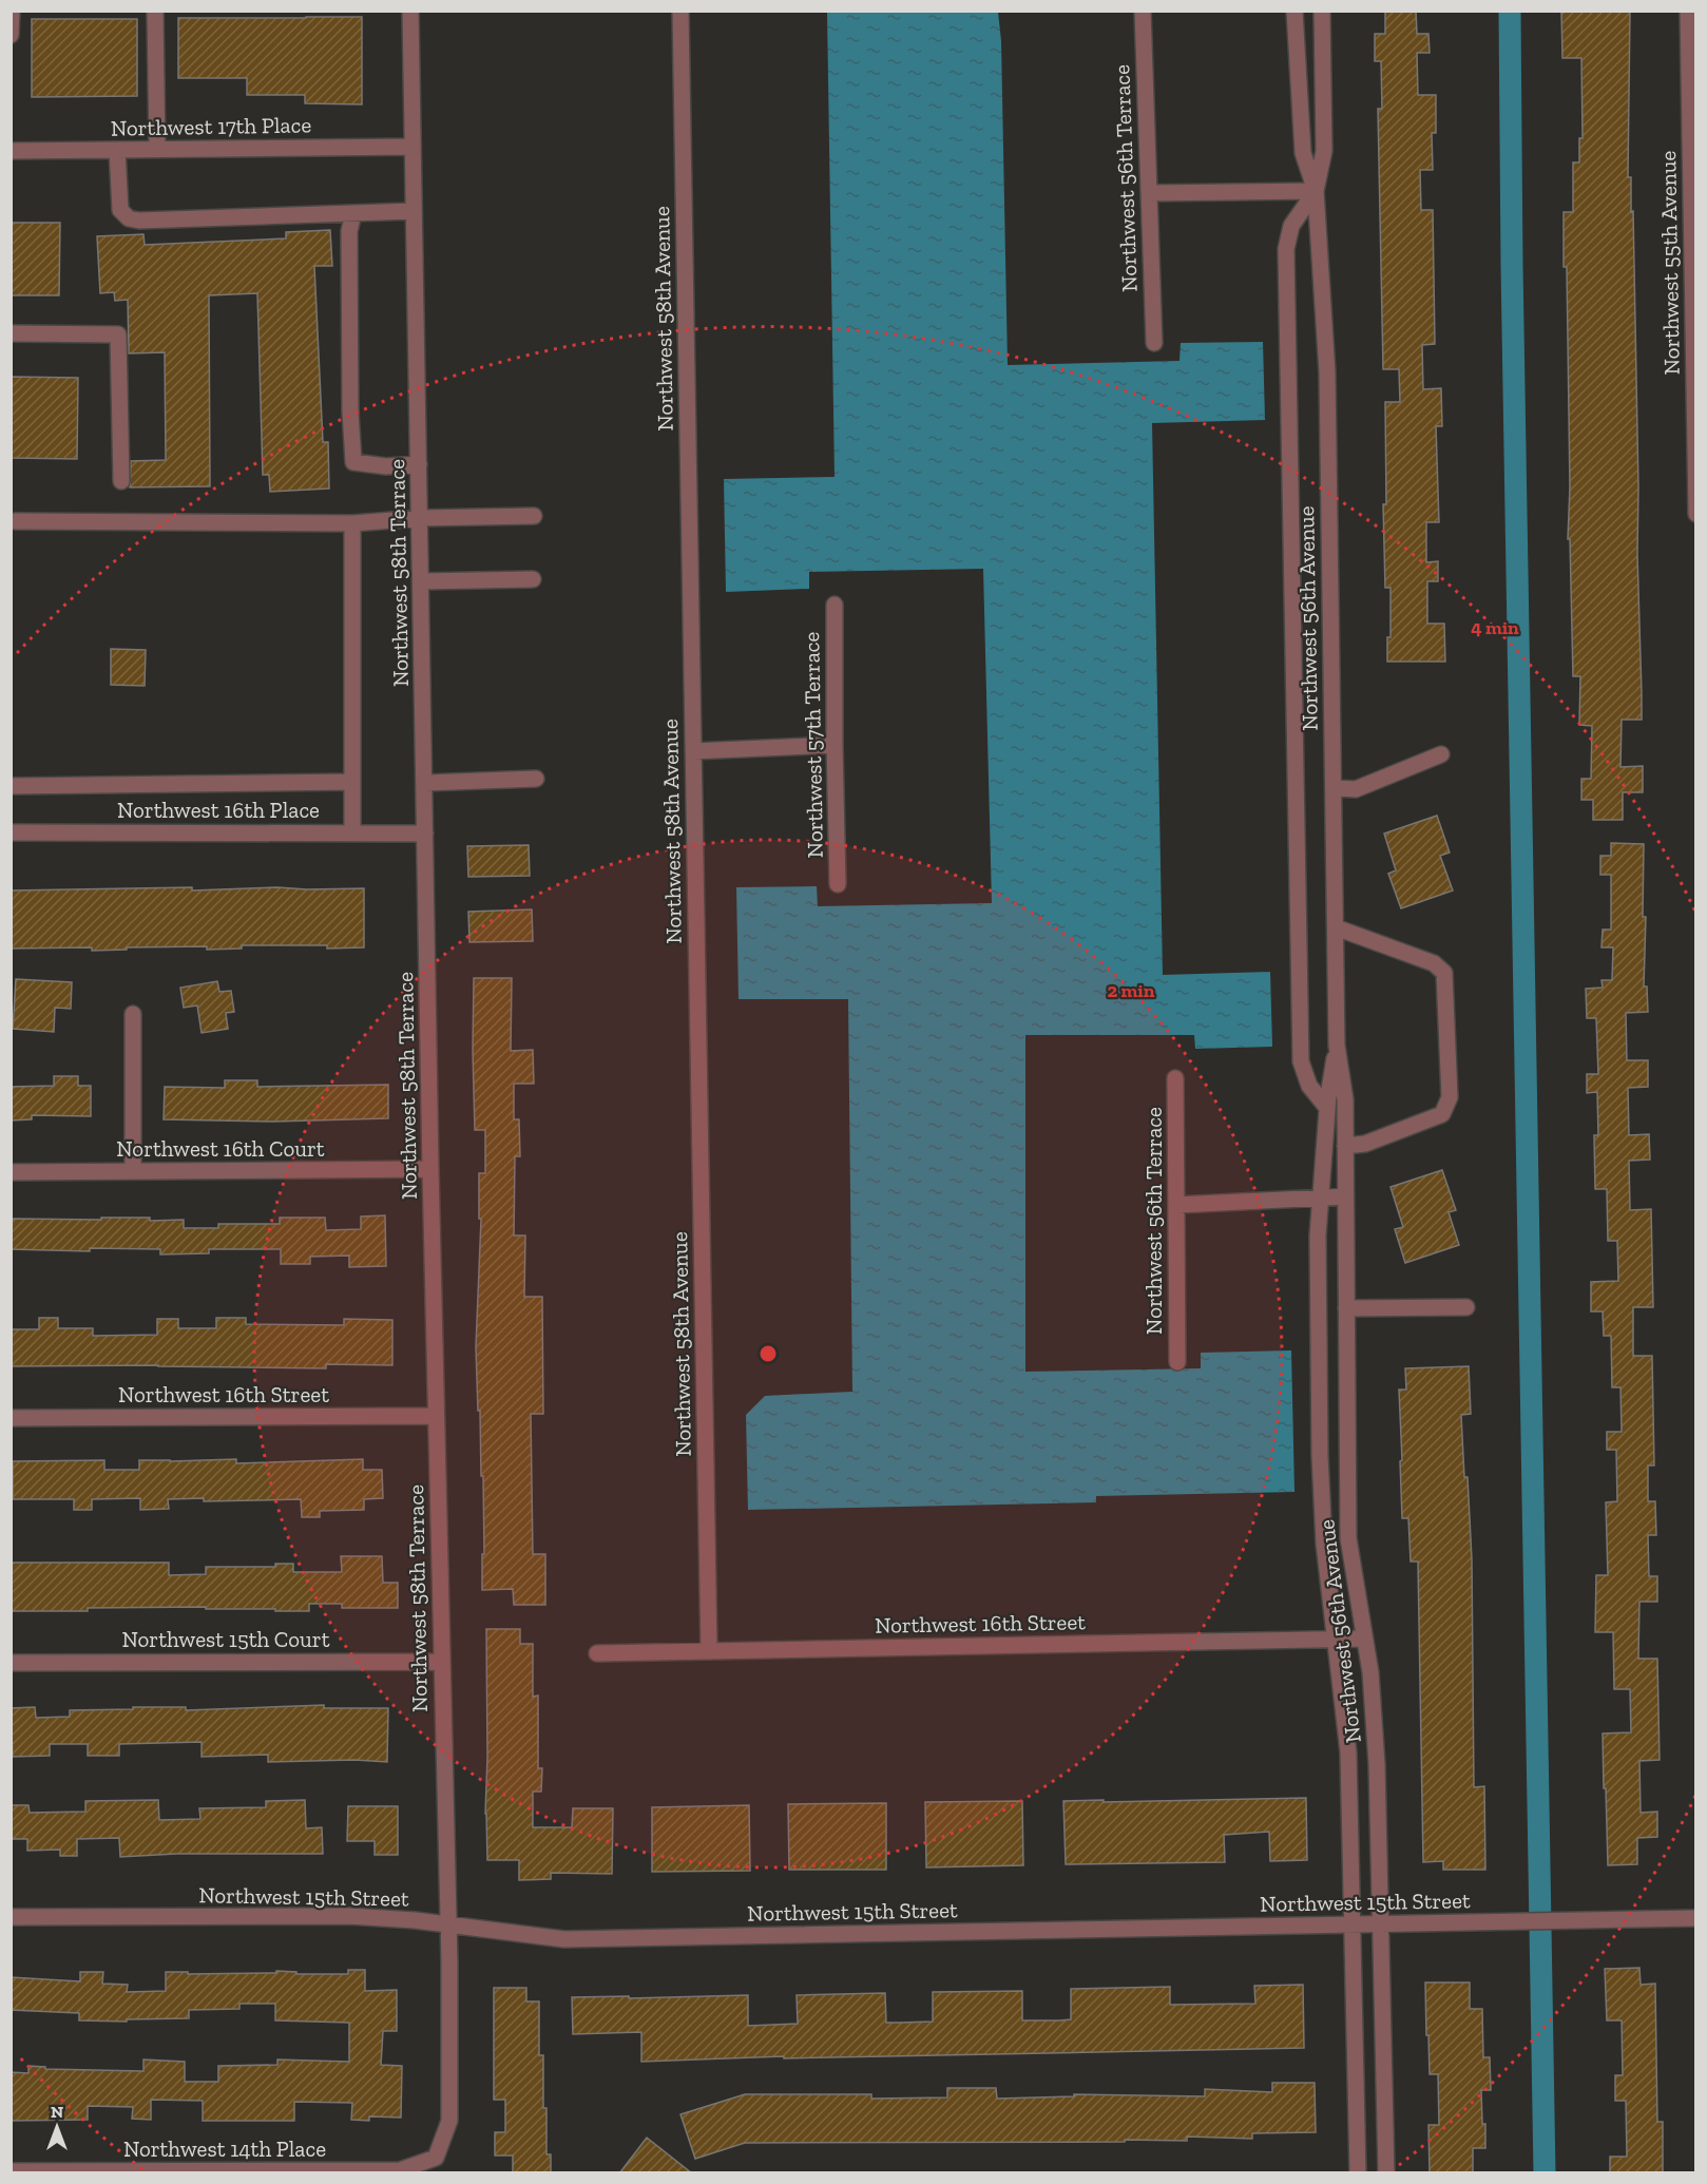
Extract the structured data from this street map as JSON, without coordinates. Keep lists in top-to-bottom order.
{
  "streets": {
    "street": [
      "Northwest 17th Place",
      "Northwest 56th Terrace",
      "Northwest 55th Avenue",
      "Northwest 58th Avenue",
      "Northwest 58th Terrace",
      "Northwest 56th Avenue",
      "Northwest 57th Terrace",
      "Northwest 16th Place",
      "Northwest 16th Court",
      "Northwest 16th Street",
      "Northwest 15th Court",
      "Northwest 15th Street",
      "Northwest 14th Place"
    ]
  },
  "crossings": [
    ["Northwest 17th Place", "Northwest 58th Terrace"],
    ["Northwest 58th Avenue", "Northwest 16th Street"],
    ["Northwest 58th Terrace", "Northwest 16th Place"],
    ["Northwest 58th Terrace", "Northwest 16th Court"],
    ["Northwest 58th Terrace", "Northwest 16th Street"],
    ["Northwest 58th Terrace", "Northwest 15th Court"],
    ["Northwest 58th Terrace", "Northwest 15th Street"],
    ["Northwest 58th Terrace", "Northwest 14th Place"],
    ["Northwest 56th Avenue", "Northwest 16th Street"],
    ["Northwest 56th Avenue", "Northwest 15th Street"]
  ],
  "north": "top",
  "rings": ["4 min", "2 min"]
}
